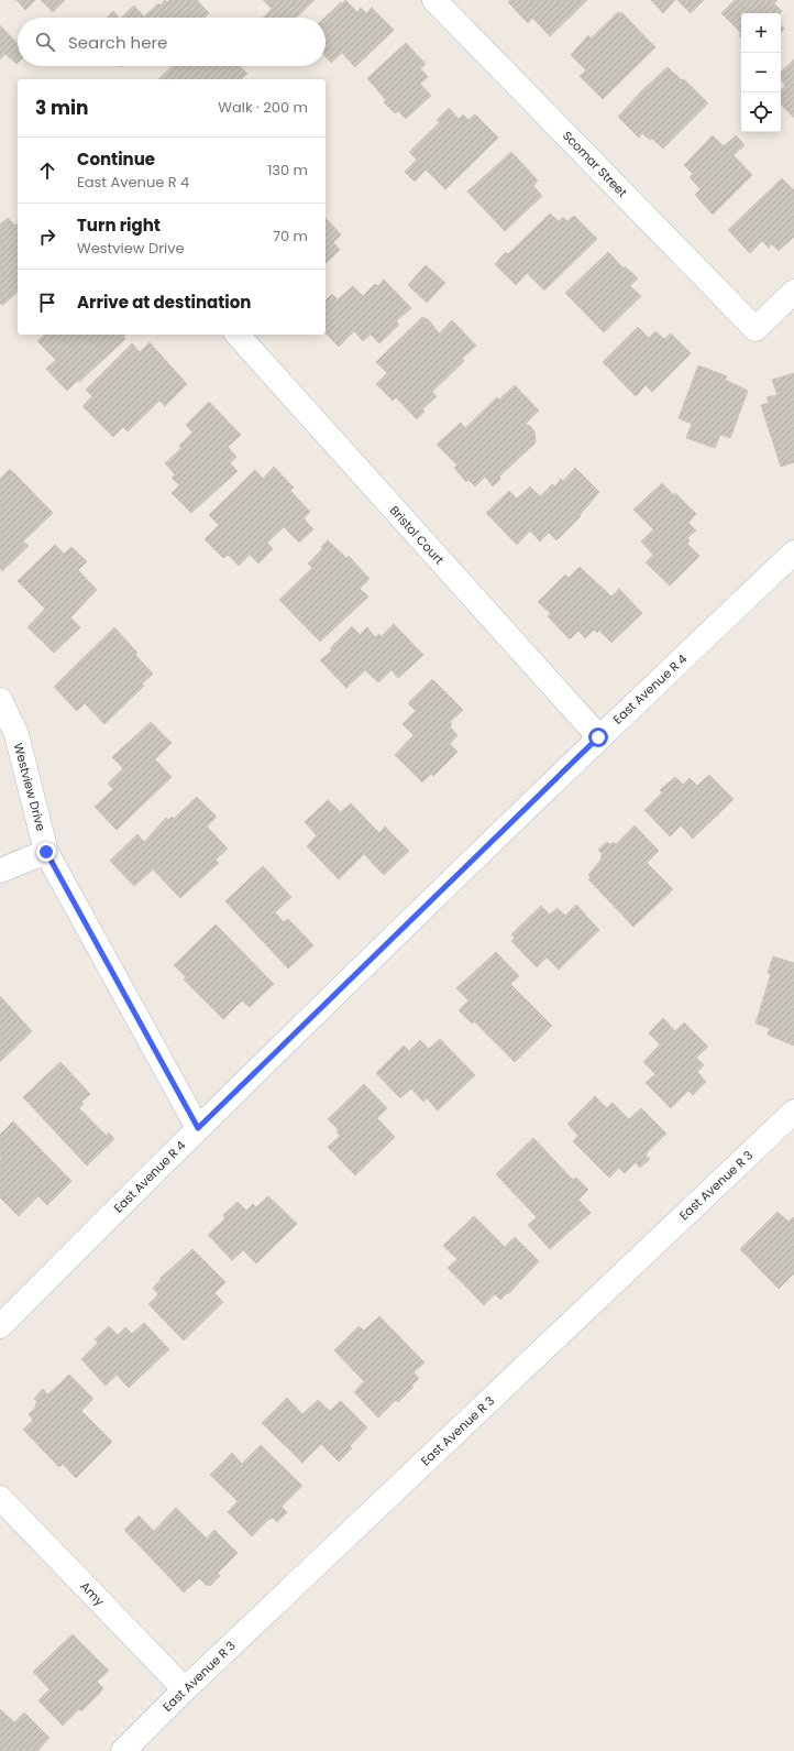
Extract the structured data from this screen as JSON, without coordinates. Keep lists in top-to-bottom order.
{
  "streets": {
    "street": [
      "Scomar Street",
      "Bristol Court",
      "East Avenue R 4",
      "Westview Drive",
      "East Avenue R 3",
      "Amy"
    ]
  },
  "crossings": [
    ["Bristol Court", "East Avenue R 4"],
    ["East Avenue R 4", "Westview Drive"],
    ["East Avenue R 3", "Amy"]
  ],
  "page": {
    "map_buttons": ["+", "−"],
    "search": "Search here",
    "heading": ["3 min", "Walk · 200 m"],
    "list": [
      ["Continue", "East Avenue R 4", "130 m"],
      ["Turn right", "Westview Drive", "70 m"],
      "Arrive at destination"
    ]
  }
}
